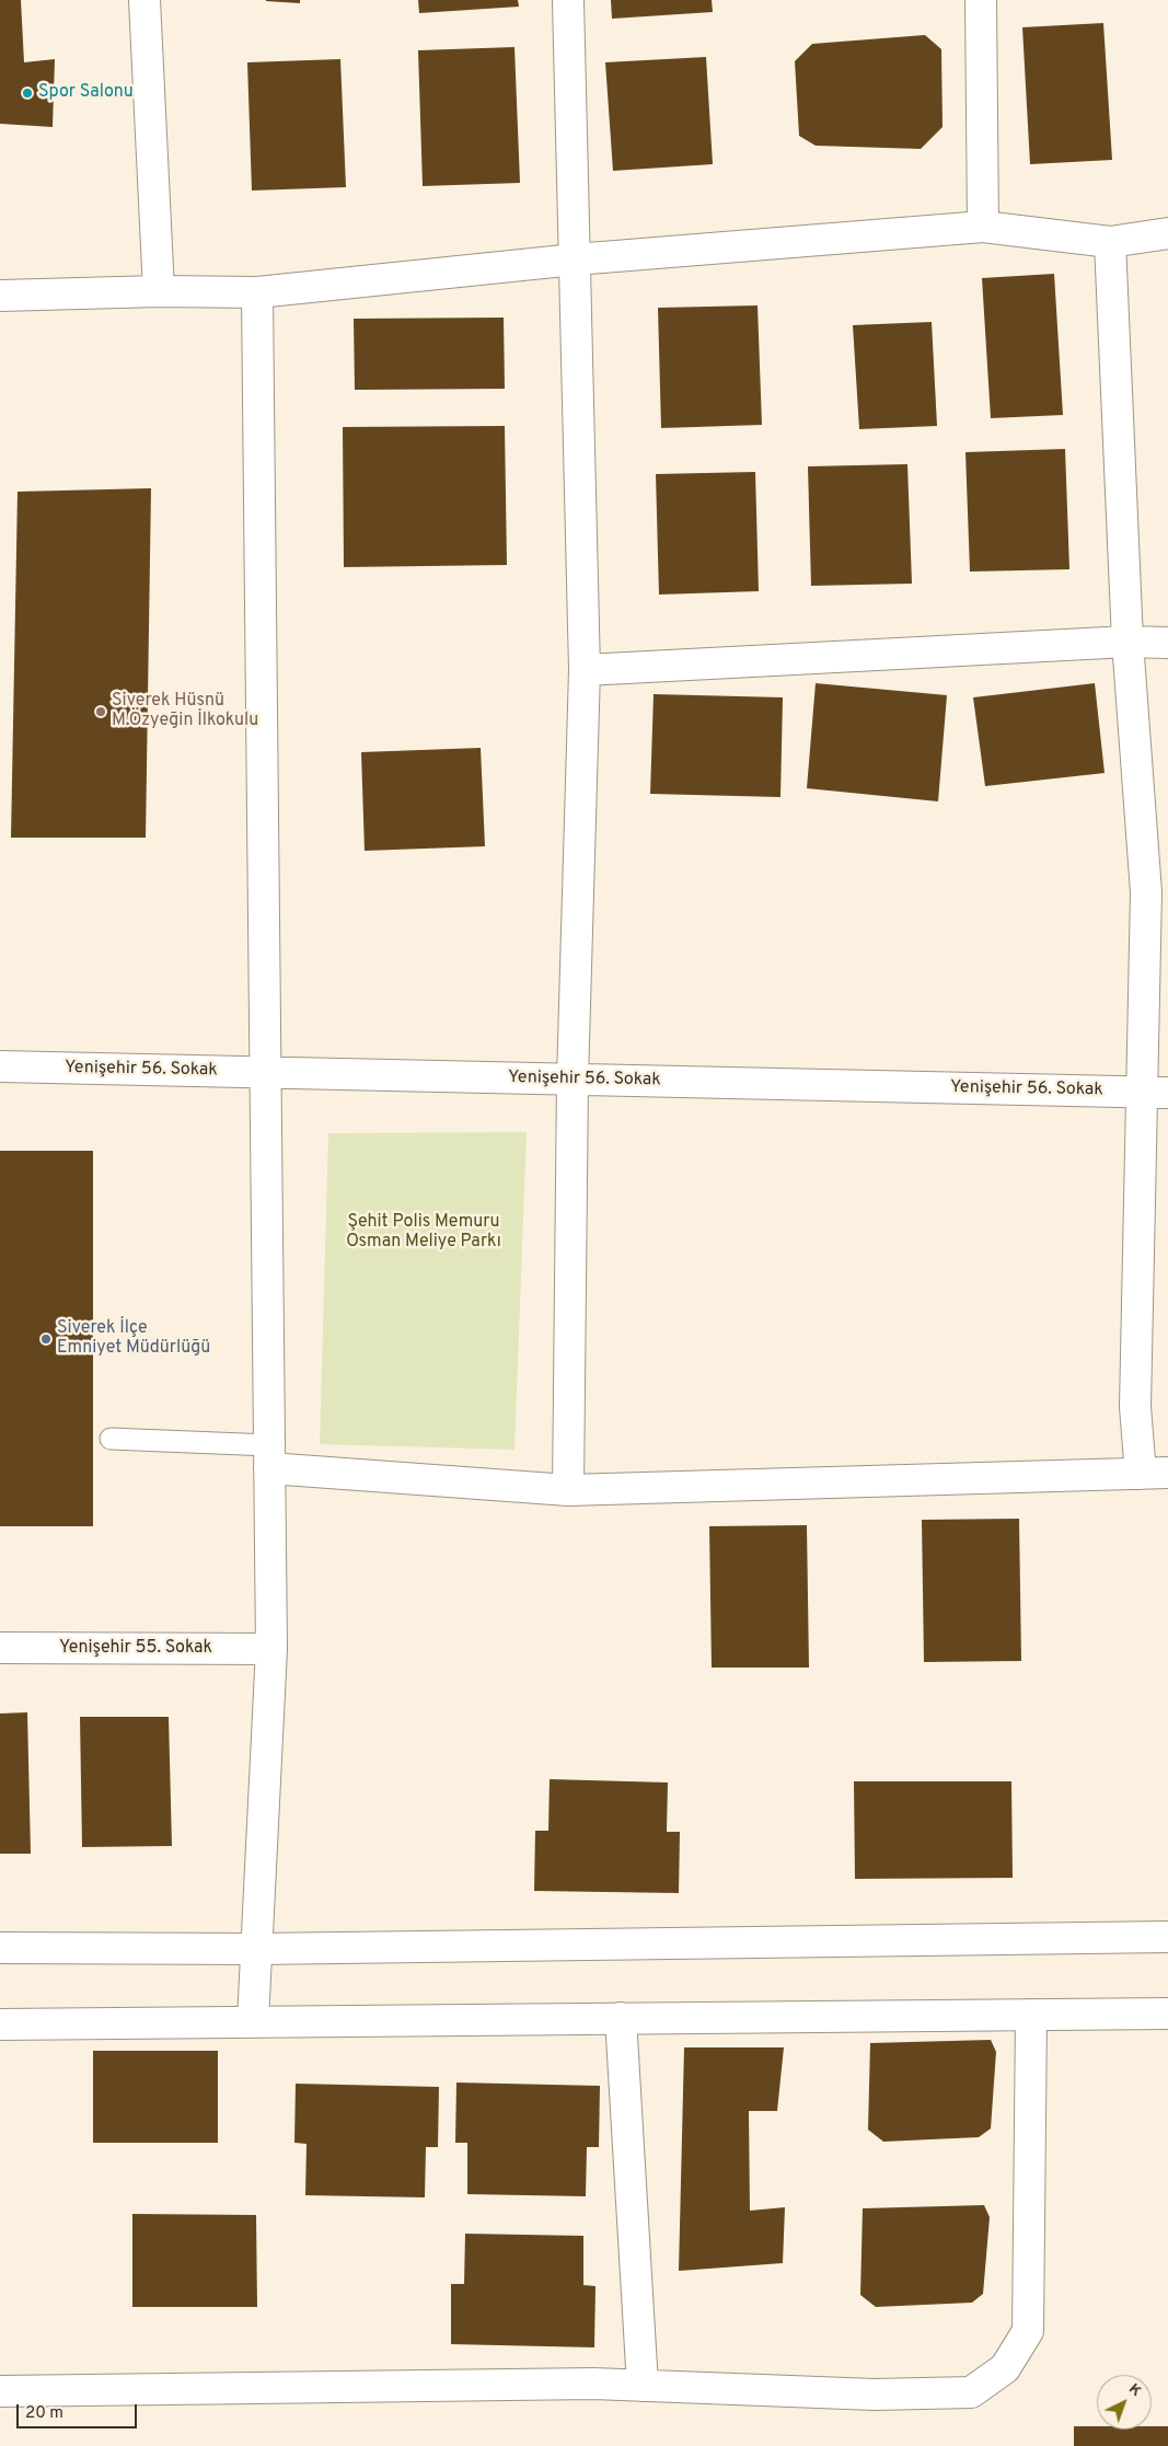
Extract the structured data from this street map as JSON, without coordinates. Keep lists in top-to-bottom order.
{
  "streets": {
    "street": ["Yenişehir 56. Sokak", "Yenişehir 55. Sokak"]
  },
  "parks": ["Şehit Polis Memuru Osman Meliye Parkı"],
  "places": ["Spor Salonu", "Siverek Hüsnü M.Özyeğin İlkokulu", "Siverek İlçe Emniyet Müdürlüğü"],
  "scale_bar": "20 m",
  "north": "top right"
}
